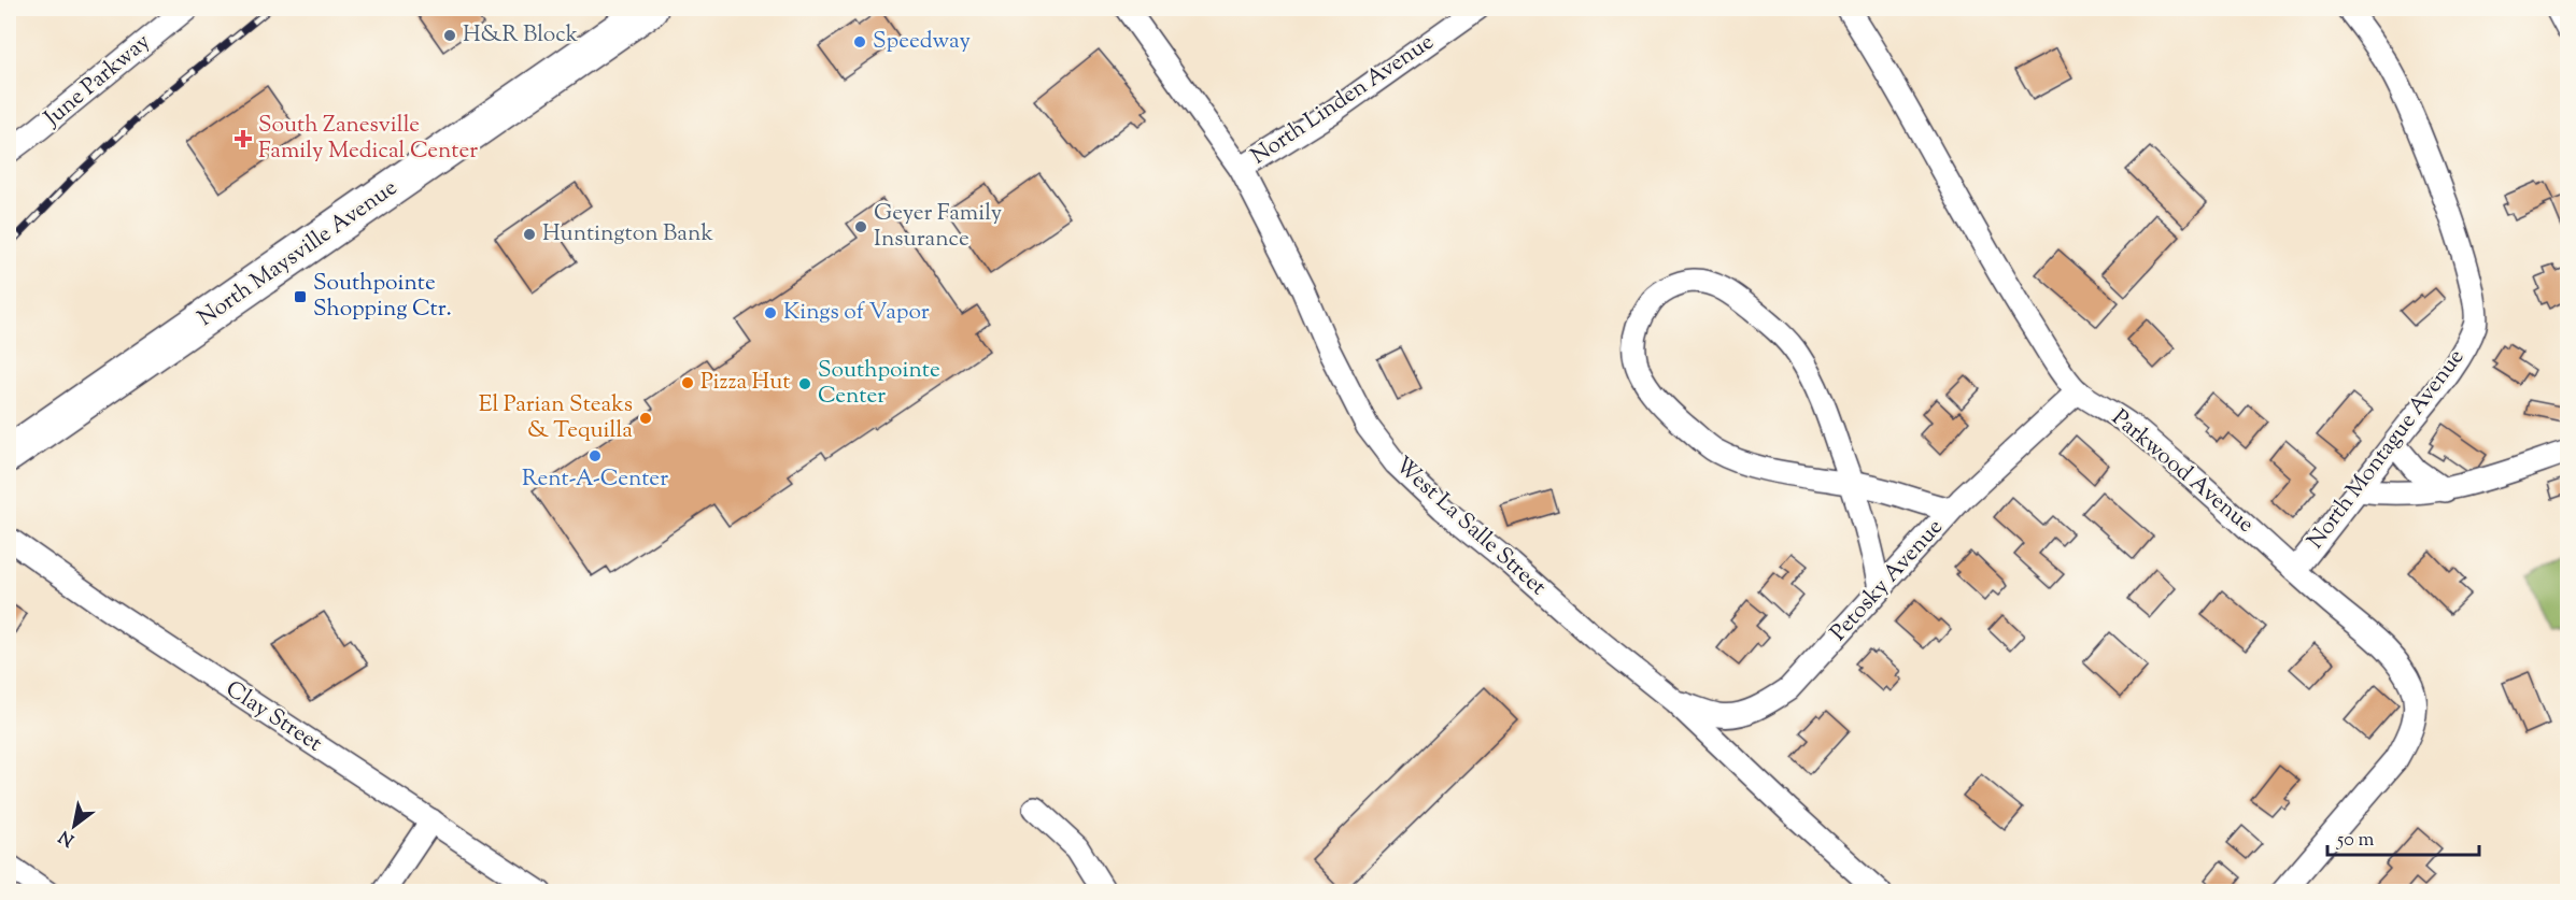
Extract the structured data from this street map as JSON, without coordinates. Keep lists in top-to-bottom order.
{
  "streets": {
    "main road": ["North Maysville Avenue"],
    "street": [
      "June Parkway",
      "North Linden Avenue",
      "North Montague Avenue",
      "Parkwood Avenue",
      "West La Salle Street",
      "Petosky Avenue",
      "Clay Street"
    ]
  },
  "crossings": [
    ["North Linden Avenue", "West La Salle Street"],
    ["North Montague Avenue", "Parkwood Avenue"],
    ["Parkwood Avenue", "Petosky Avenue"],
    ["West La Salle Street", "Petosky Avenue"]
  ],
  "places": {
    "other": [
      "H&R Block",
      "Speedway",
      "Geyer Family Insurance",
      "Huntington Bank",
      "Kings of Vapor",
      "Pizza Hut",
      "Southpointe Center",
      "El Parian Steaks & Tequilla",
      "Rent-A-Center"
    ],
    "health": ["South Zanesville Family Medical Center"],
    "transit": ["Southpointe Shopping Ctr."]
  },
  "scale_bar": "50 m",
  "north": "bottom left"
}
